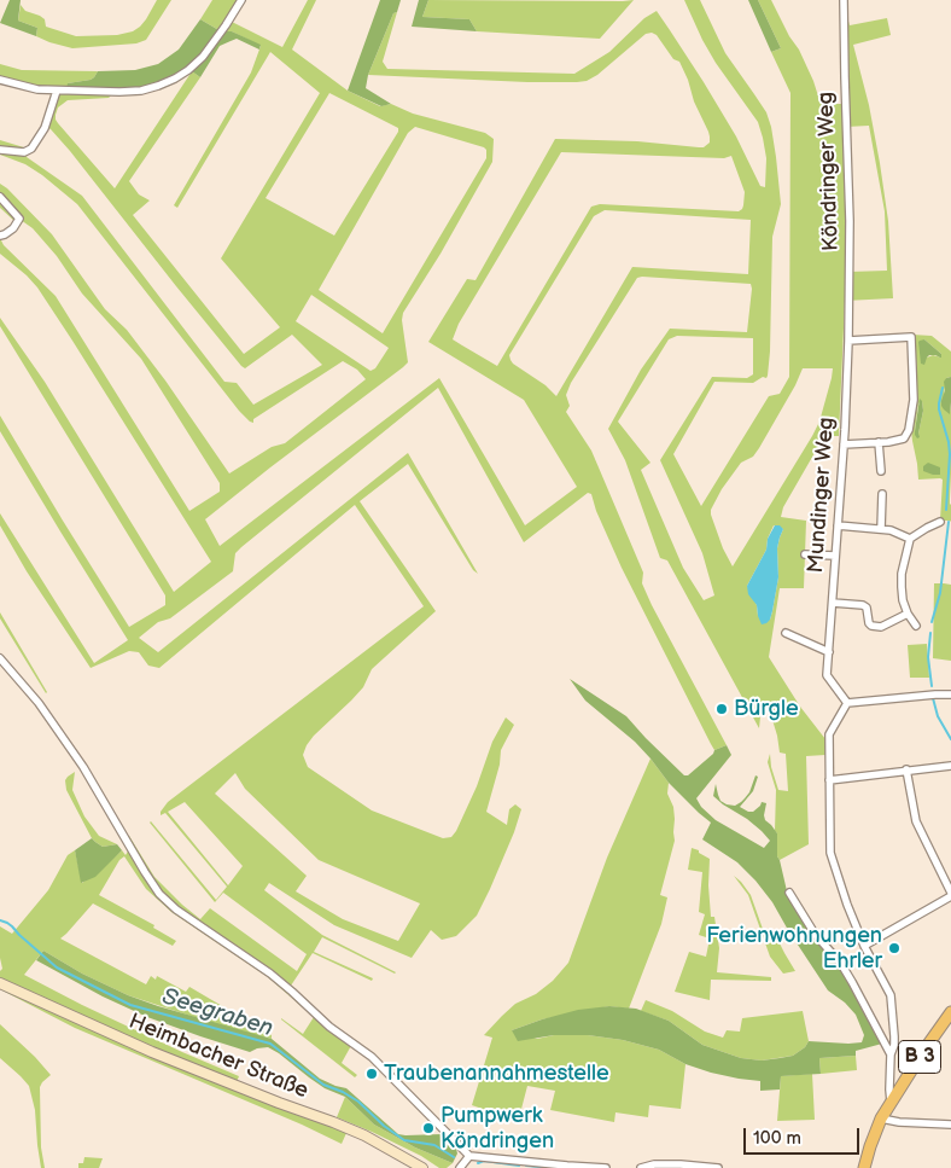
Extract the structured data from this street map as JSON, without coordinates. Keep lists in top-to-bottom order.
{
  "streets": {
    "main road": ["B 3"],
    "street": ["Köndringer Weg", "Mundinger Weg", "Heimbacher Straße"]
  },
  "crossings": [
    ["Köndringer Weg", "Mundinger Weg"]
  ],
  "water": ["Seegraben"],
  "places": [
    "Bürgle",
    "Ferienwohnungen Ehrler",
    "Traubenannahmestelle",
    "Pumpwerk Köndringen"
  ],
  "scale_bar": "100 m"
}
